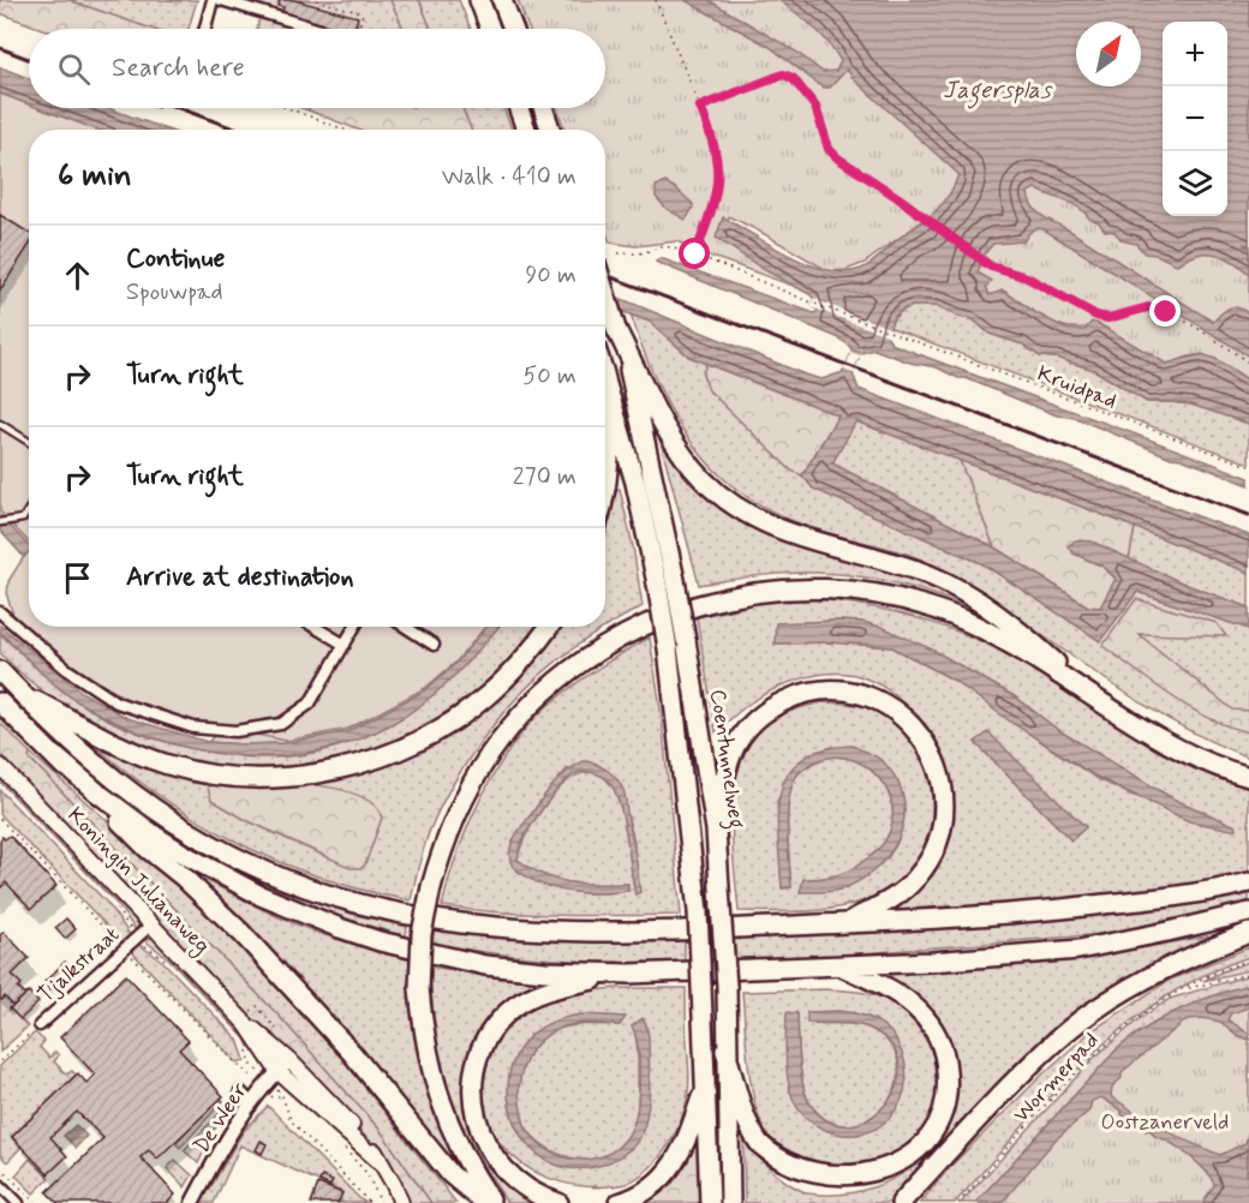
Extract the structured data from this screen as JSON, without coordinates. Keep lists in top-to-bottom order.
{
  "streets": {
    "highway": ["Coentunnelweg"],
    "main road": ["Koningin Julianaweg"],
    "street": ["Tjalkstraat", "De Weer"],
    "path": ["Kruidpad", "Wormerpad"]
  },
  "crossings": [
    ["Koningin Julianaweg", "Tjalkstraat"],
    ["Koningin Julianaweg", "De Weer"]
  ],
  "water": ["Jagersplas"],
  "parks": ["Oostzanerveld"],
  "north": "top right",
  "page": {
    "map_buttons": ["+", "−"],
    "search": "Search here",
    "heading": ["6 min", "Walk · 410 m"],
    "list": [
      ["Continue", "Spouwpad", "90 m"],
      ["Turn right", "50 m"],
      ["Turn right", "270 m"],
      "Arrive at destination"
    ]
  }
}
